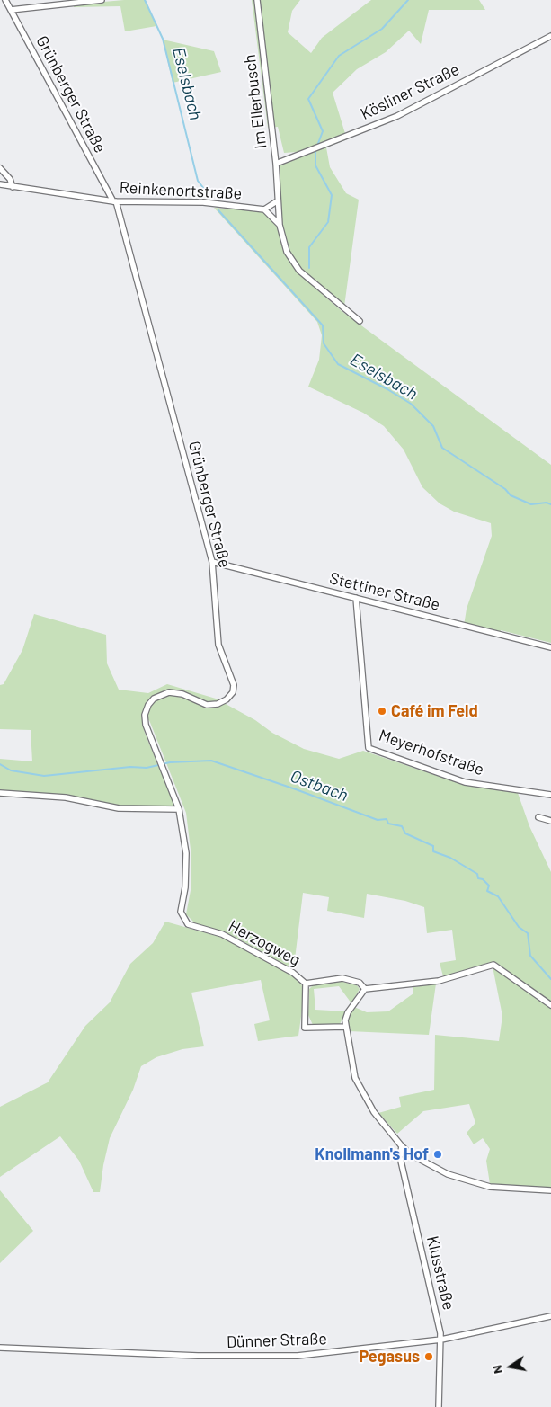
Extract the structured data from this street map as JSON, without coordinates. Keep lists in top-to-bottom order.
{
  "streets": {
    "street": [
      "Kösliner Straße",
      "Grünberger Straße",
      "Im Ellerbusch",
      "Reinkenortstraße",
      "Stettiner Straße",
      "Meyerhofstraße",
      "Herzogweg",
      "Klusstraße",
      "Dünner Straße"
    ]
  },
  "crossings": [
    ["Kösliner Straße", "Im Ellerbusch"],
    ["Grünberger Straße", "Reinkenortstraße"],
    ["Grünberger Straße", "Stettiner Straße"],
    ["Grünberger Straße", "Herzogweg"],
    ["Im Ellerbusch", "Reinkenortstraße"],
    ["Stettiner Straße", "Meyerhofstraße"],
    ["Klusstraße", "Dünner Straße"]
  ],
  "water": ["Eselsbach", "Ostbach"],
  "places": ["Café im Feld", "Knollmann's Hof", "Pegasus"],
  "north": "left"
}
